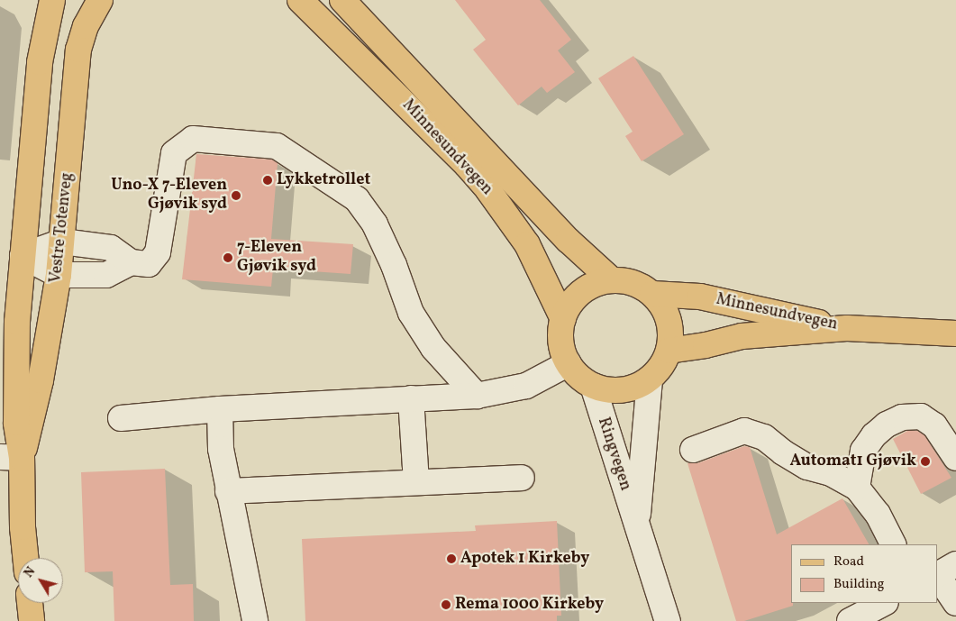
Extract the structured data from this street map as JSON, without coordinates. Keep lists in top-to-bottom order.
{
  "streets": {
    "main road": ["Minnesundvegen", "Vestre Totenveg"],
    "street": ["Ringvegen"]
  },
  "crossings": [
    ["Minnesundvegen", "Ringvegen"]
  ],
  "places": [
    "Lykketrollet",
    "Uno-X 7-Eleven Gjøvik syd",
    "7-Eleven Gjøvik syd",
    "Automat1 Gjøvik",
    "Apotek 1 Kirkeby",
    "Rema 1000 Kirkeby"
  ],
  "legend": ["Road", "Building"],
  "north": "top left"
}
